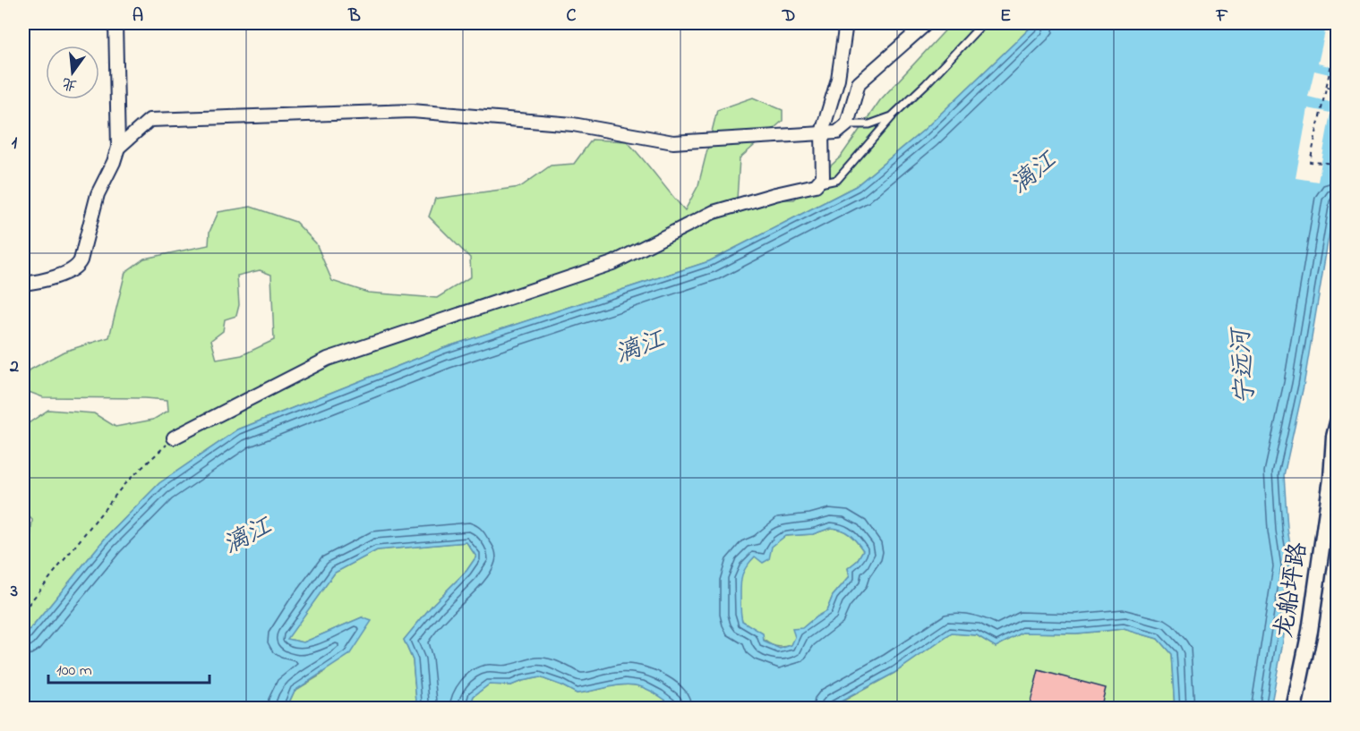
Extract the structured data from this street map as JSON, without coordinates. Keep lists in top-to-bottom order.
{
  "streets": {
    "street": ["龙船坪路"]
  },
  "water": ["漓江", "宁远河"],
  "scale_bar": "100 m",
  "north": "bottom",
  "grid": {
    "columns": [
      "A",
      "B",
      "C",
      "D",
      "E",
      "F"
    ],
    "rows": ["1", "2", "3"]
  }
}
